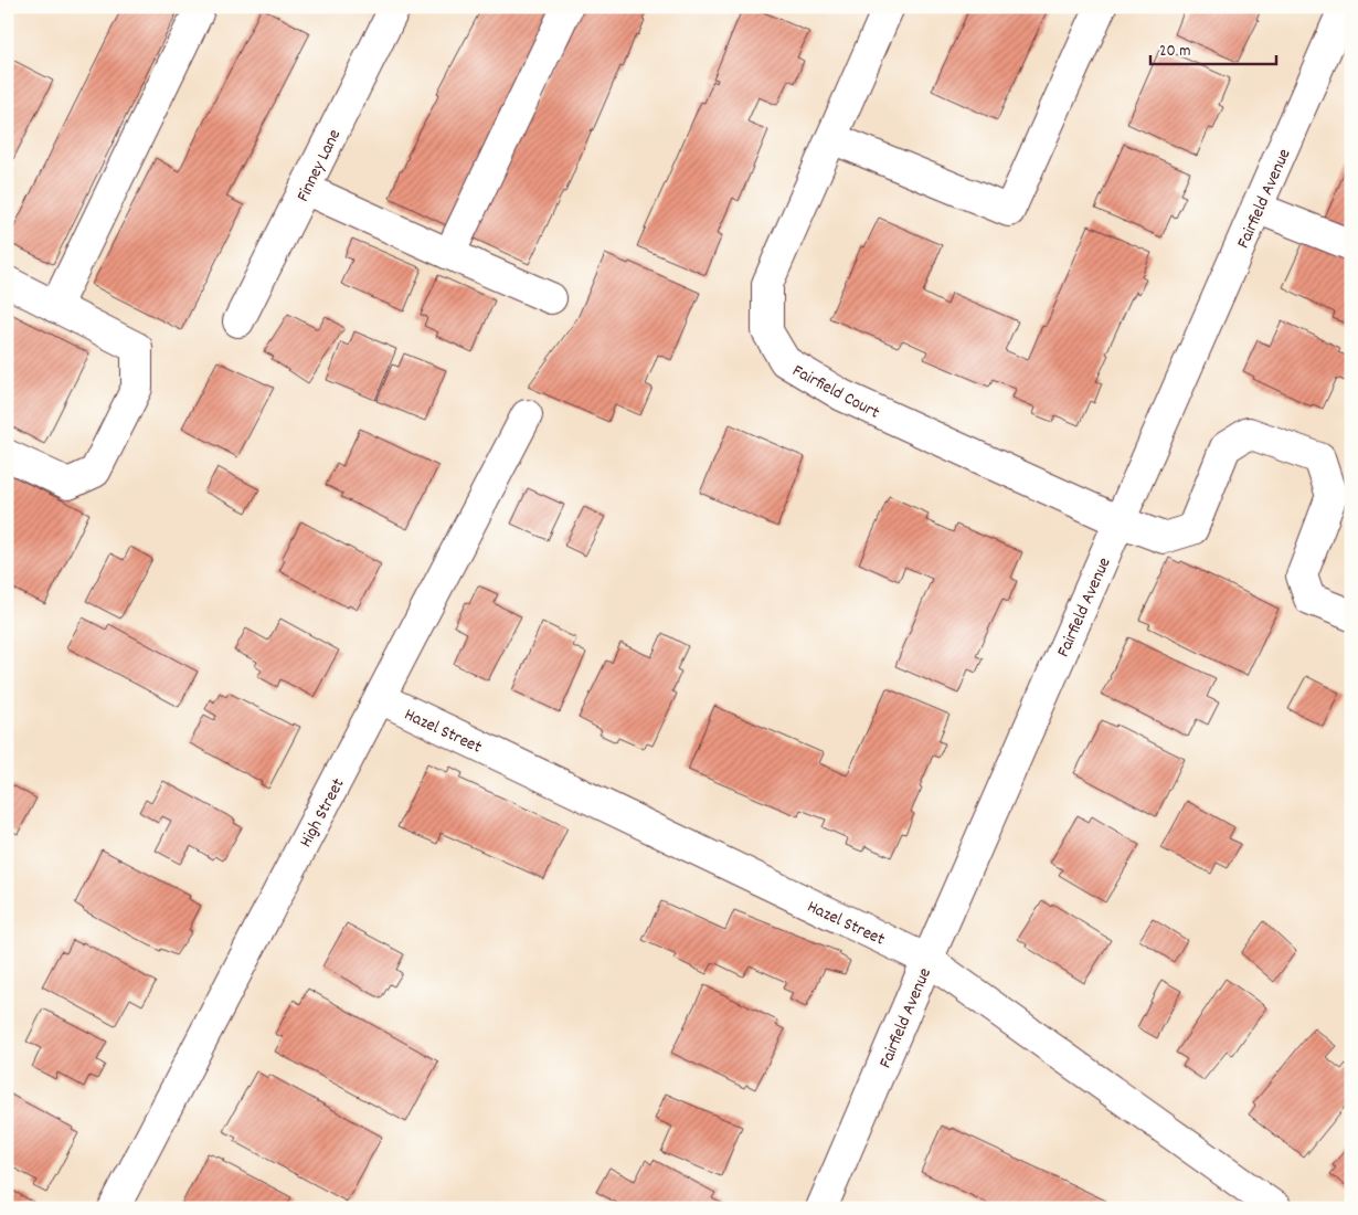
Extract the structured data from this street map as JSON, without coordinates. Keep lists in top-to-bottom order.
{
  "streets": {
    "street": [
      "Finney Lane",
      "Fairfield Avenue",
      "Fairfield Court",
      "Hazel Street",
      "High Street"
    ]
  },
  "crossings": [
    ["Fairfield Avenue", "Fairfield Court"],
    ["Fairfield Avenue", "Hazel Street"],
    ["Hazel Street", "High Street"]
  ],
  "scale_bar": "20 m"
}
